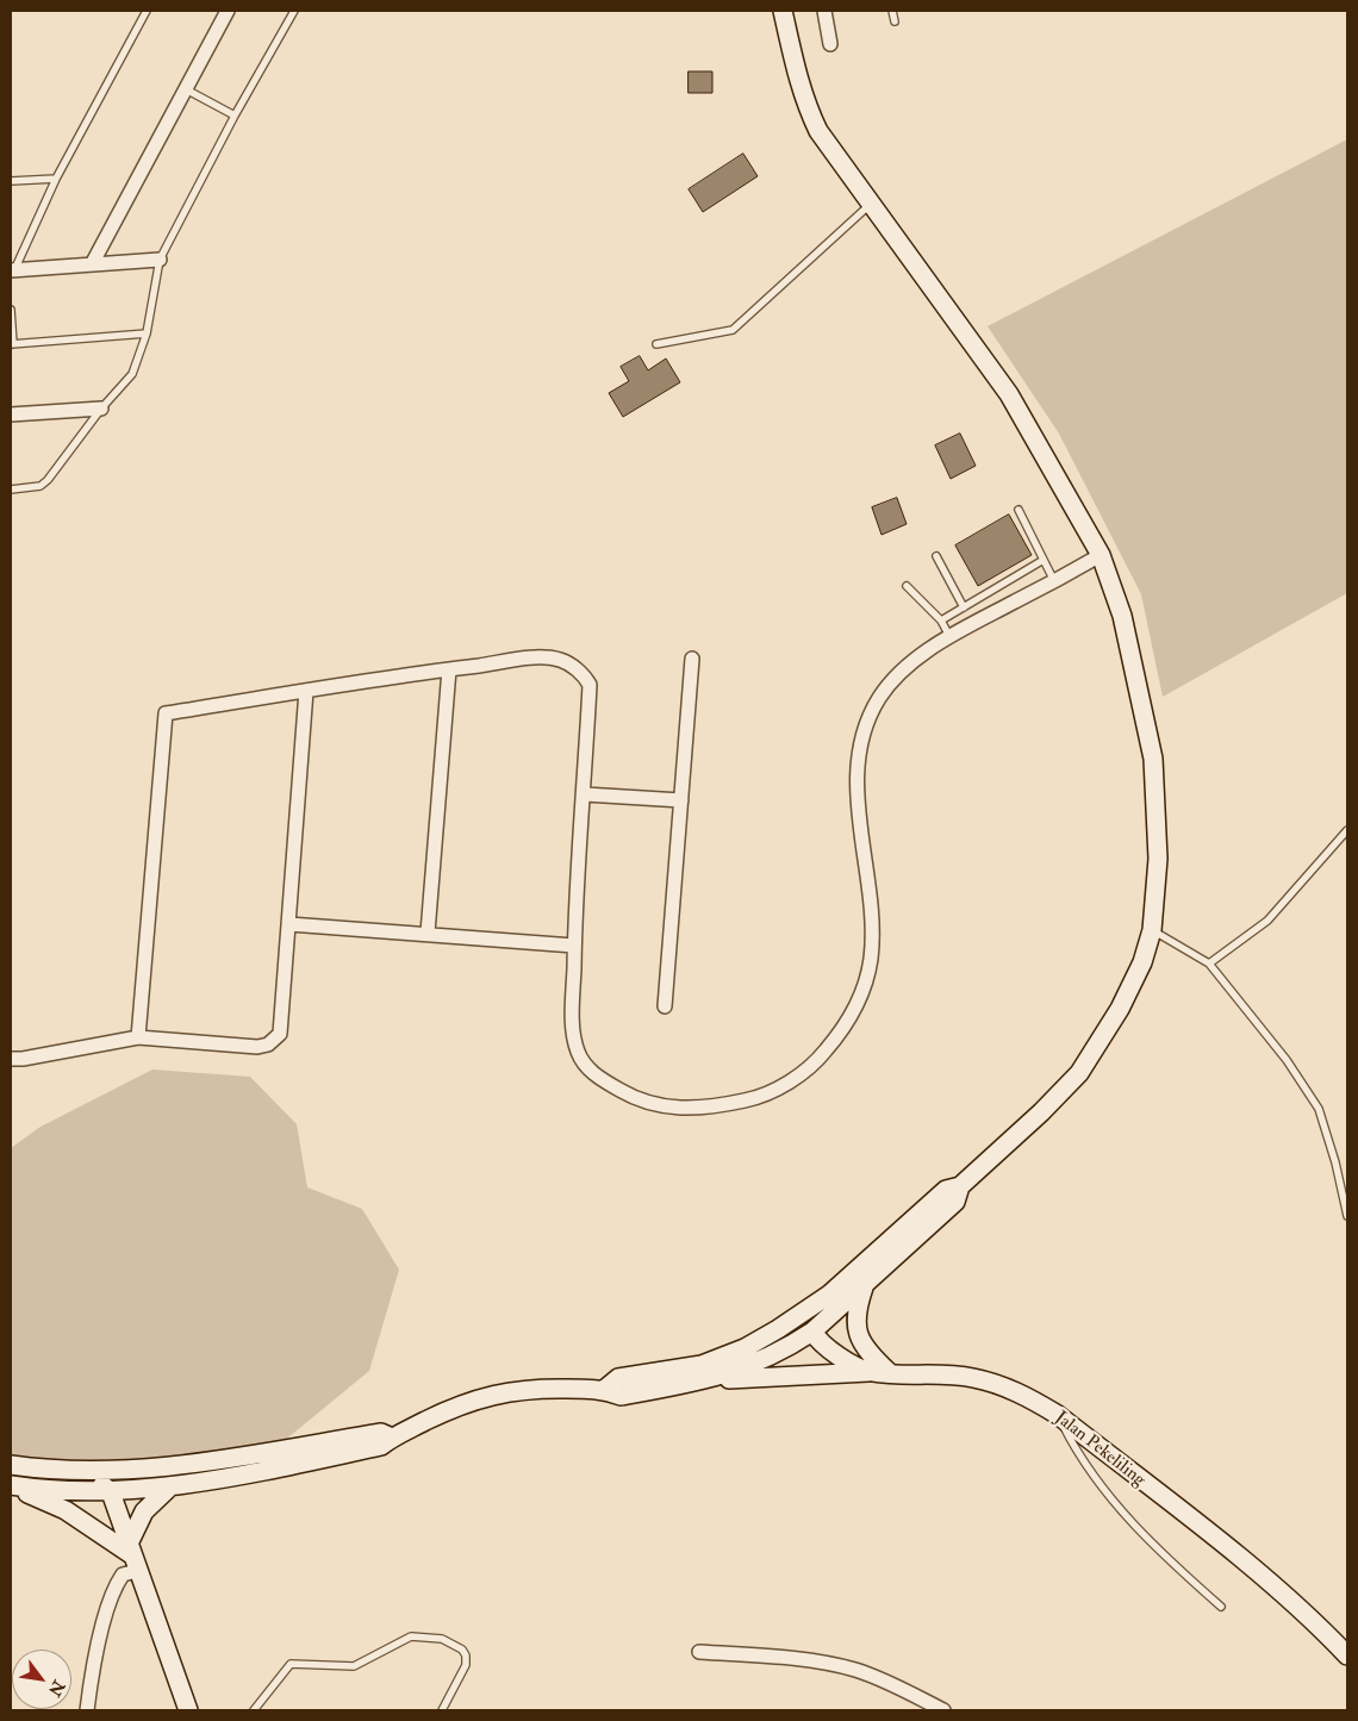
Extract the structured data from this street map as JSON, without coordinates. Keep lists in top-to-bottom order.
{
  "streets": {
    "street": ["Jalan Pekeliling"]
  },
  "north": "bottom right"
}
